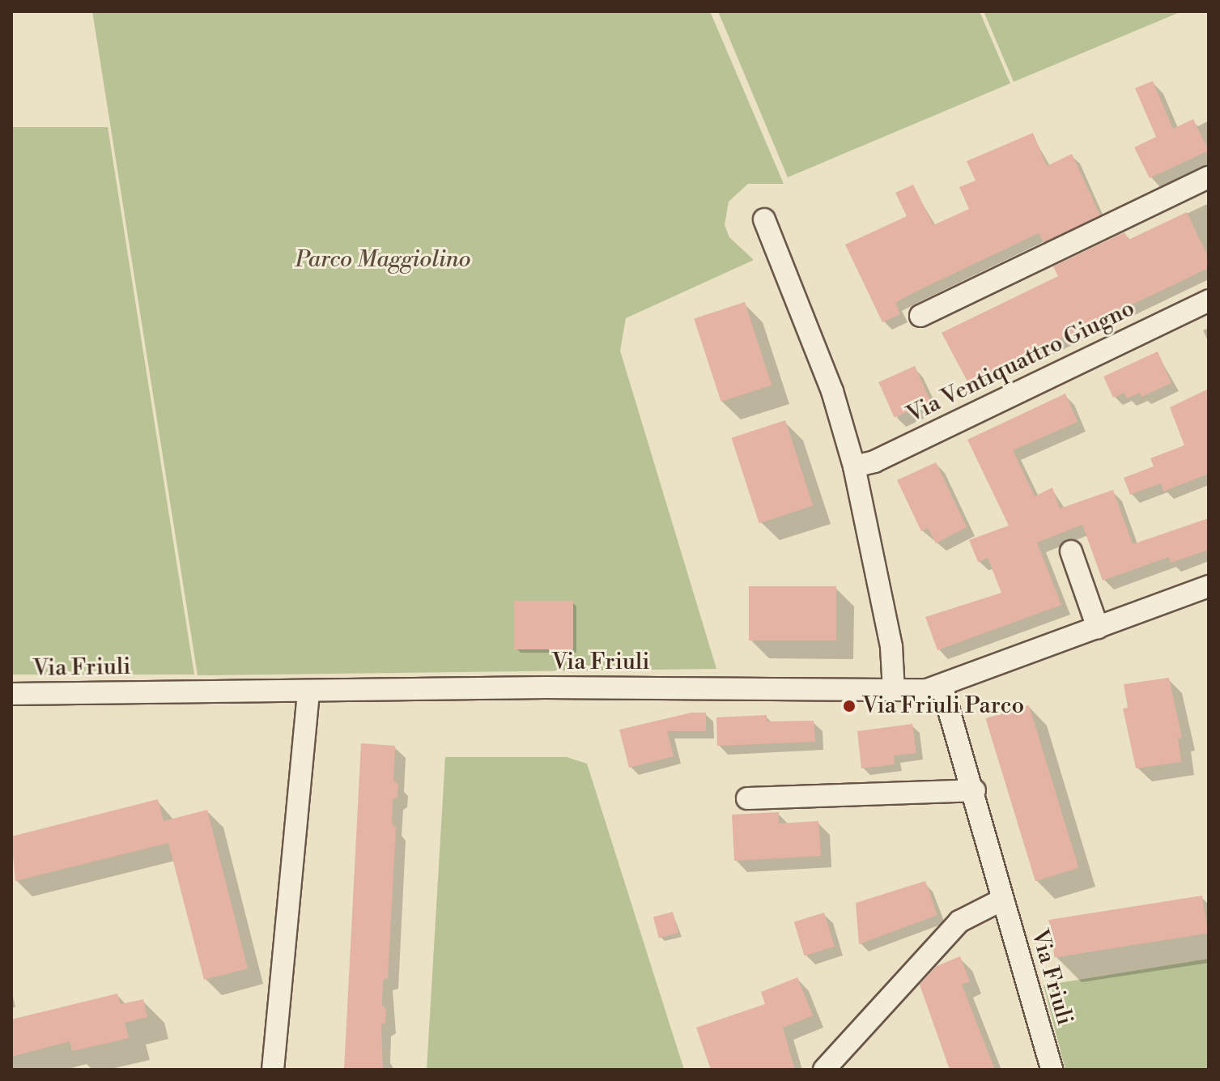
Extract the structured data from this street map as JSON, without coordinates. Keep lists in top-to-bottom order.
{
  "streets": {
    "street": ["Via Ventiquattro Giugno", "Via Friuli"]
  },
  "parks": ["Parco Maggiolino"],
  "places": ["Via Friuli Parco"]
}
